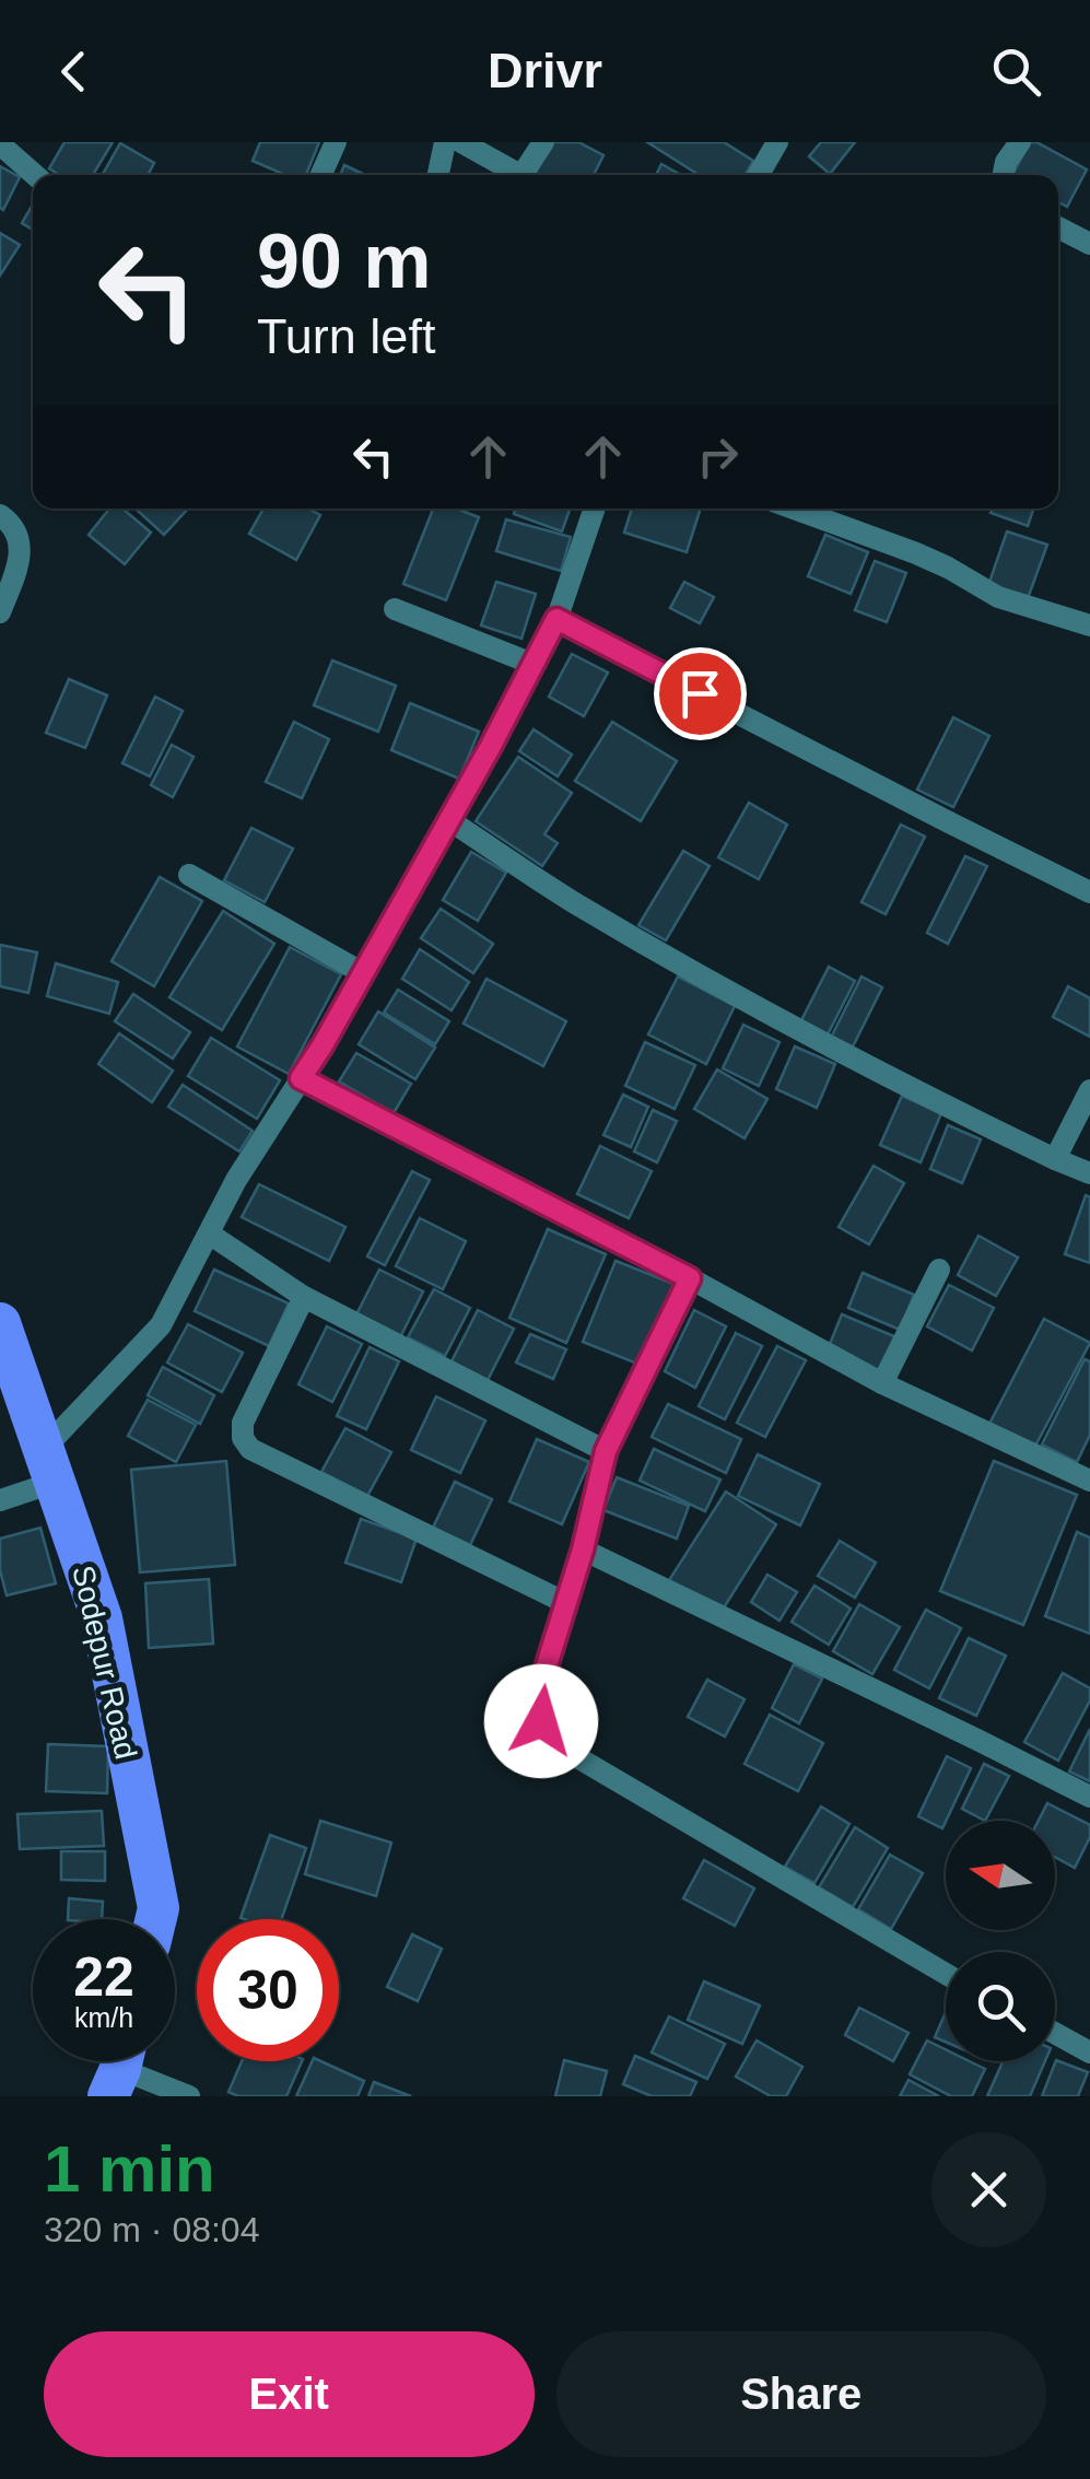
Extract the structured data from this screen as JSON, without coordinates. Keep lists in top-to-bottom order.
{
  "streets": {
    "main road": ["Sodepur Road"]
  },
  "north": "left",
  "page": {
    "header": "Drivr",
    "turn": ["90 m", "Turn left"],
    "speed": "22 km/h",
    "limit": "30",
    "heading": ["1 min", "320 m · 08:04"],
    "buttons": ["Exit", "Share"]
  }
}
